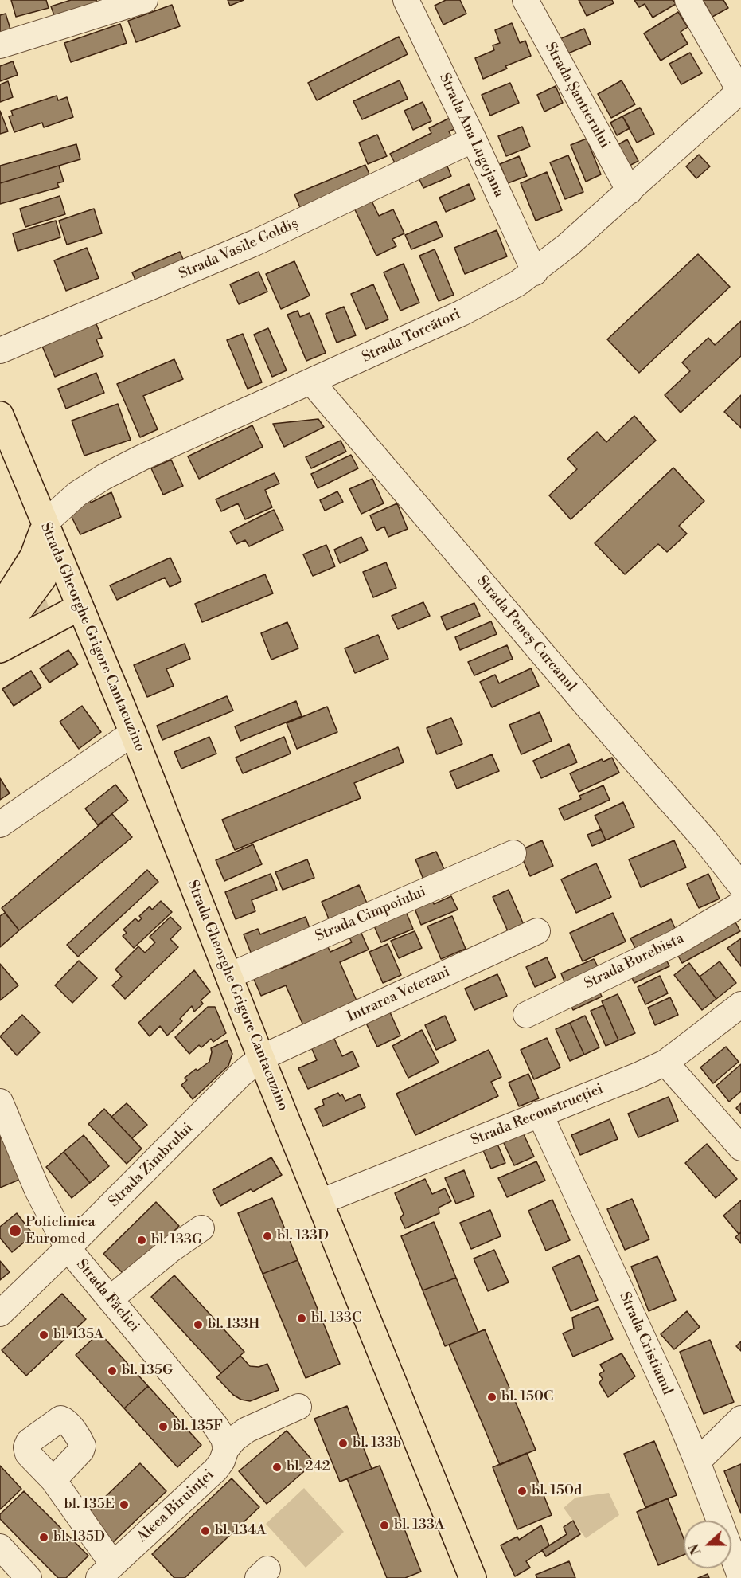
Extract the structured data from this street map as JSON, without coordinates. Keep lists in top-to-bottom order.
{
  "streets": {
    "main road": ["Strada Gheorghe Grigore Cantacuzino"],
    "street": [
      "Strada Șantierului",
      "Strada Ana Lugojana",
      "Strada Vasile Goldiș",
      "Strada Torcători",
      "Strada Peneș Curcanul",
      "Strada Cimpoiului",
      "Strada Burebista",
      "Intrarea Veterani",
      "Strada Reconstrucției",
      "Strada Zimbrului",
      "Strada Făcliei",
      "Strada Cristianul",
      "Aleea Biruinței"
    ]
  },
  "crossings": [
    ["Strada Șantierului", "Strada Torcători"],
    ["Strada Ana Lugojana", "Strada Vasile Goldiș"],
    ["Strada Ana Lugojana", "Strada Torcători"],
    ["Strada Torcători", "Strada Peneș Curcanul"],
    ["Strada Torcători", "Strada Gheorghe Grigore Cantacuzino"],
    ["Strada Gheorghe Grigore Cantacuzino", "Strada Cimpoiului"],
    ["Strada Gheorghe Grigore Cantacuzino", "Intrarea Veterani"],
    ["Strada Gheorghe Grigore Cantacuzino", "Strada Reconstrucției"],
    ["Strada Gheorghe Grigore Cantacuzino", "Strada Zimbrului"],
    ["Intrarea Veterani", "Strada Zimbrului"],
    ["Strada Reconstrucției", "Strada Cristianul"],
    ["Strada Zimbrului", "Strada Făcliei"],
    ["Strada Făcliei", "Aleea Biruinței"]
  ],
  "places": [
    "Policlinica Euromed",
    "bl. 133D",
    "bl. 133G",
    "bl. 133C",
    "bl. 133H",
    "bl. 135A",
    "bl. 135G",
    "bl. 150C",
    "bl. 135F",
    "bl. 133b",
    "bl. 242",
    "bl. 150d",
    "bl. 135E",
    "bl. 133A",
    "bl. 134A",
    "bl. 135D"
  ],
  "north": "left"
}
